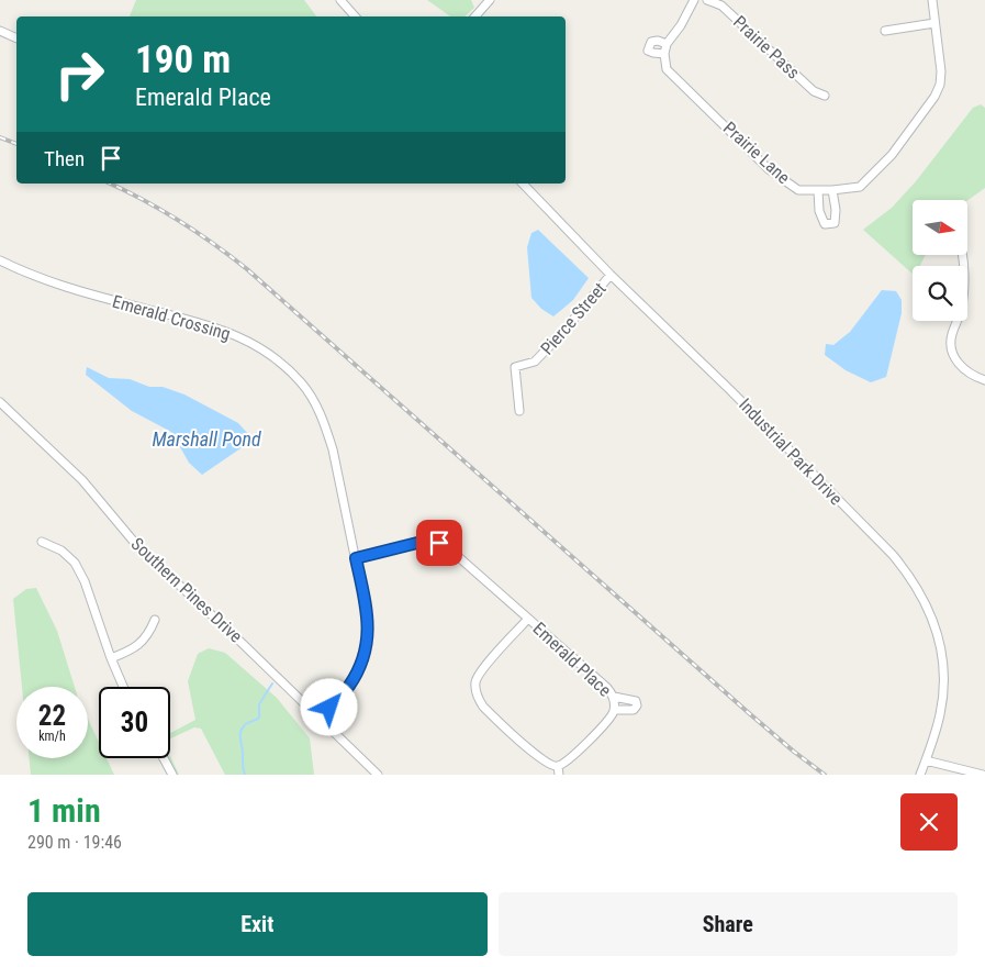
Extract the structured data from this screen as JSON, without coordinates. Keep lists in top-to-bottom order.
{
  "streets": {
    "street": [
      "Prairie Pass",
      "Prairie Lane",
      "Emerald Crossing",
      "Pierce Street",
      "Industrial Park Drive",
      "Southern Pines Drive",
      "Emerald Place"
    ]
  },
  "crossings": [
    ["Emerald Crossing", "Southern Pines Drive"],
    ["Emerald Crossing", "Emerald Place"],
    ["Pierce Street", "Industrial Park Drive"]
  ],
  "water": ["Marshall Pond"],
  "north": "right",
  "page": {
    "turn": ["190 m", "Emerald Place"],
    "then": "Then",
    "speed": "22 km/h",
    "limit": "30",
    "heading": ["1 min", "290 m · 19:46"],
    "buttons": ["Exit", "Share"]
  }
}
